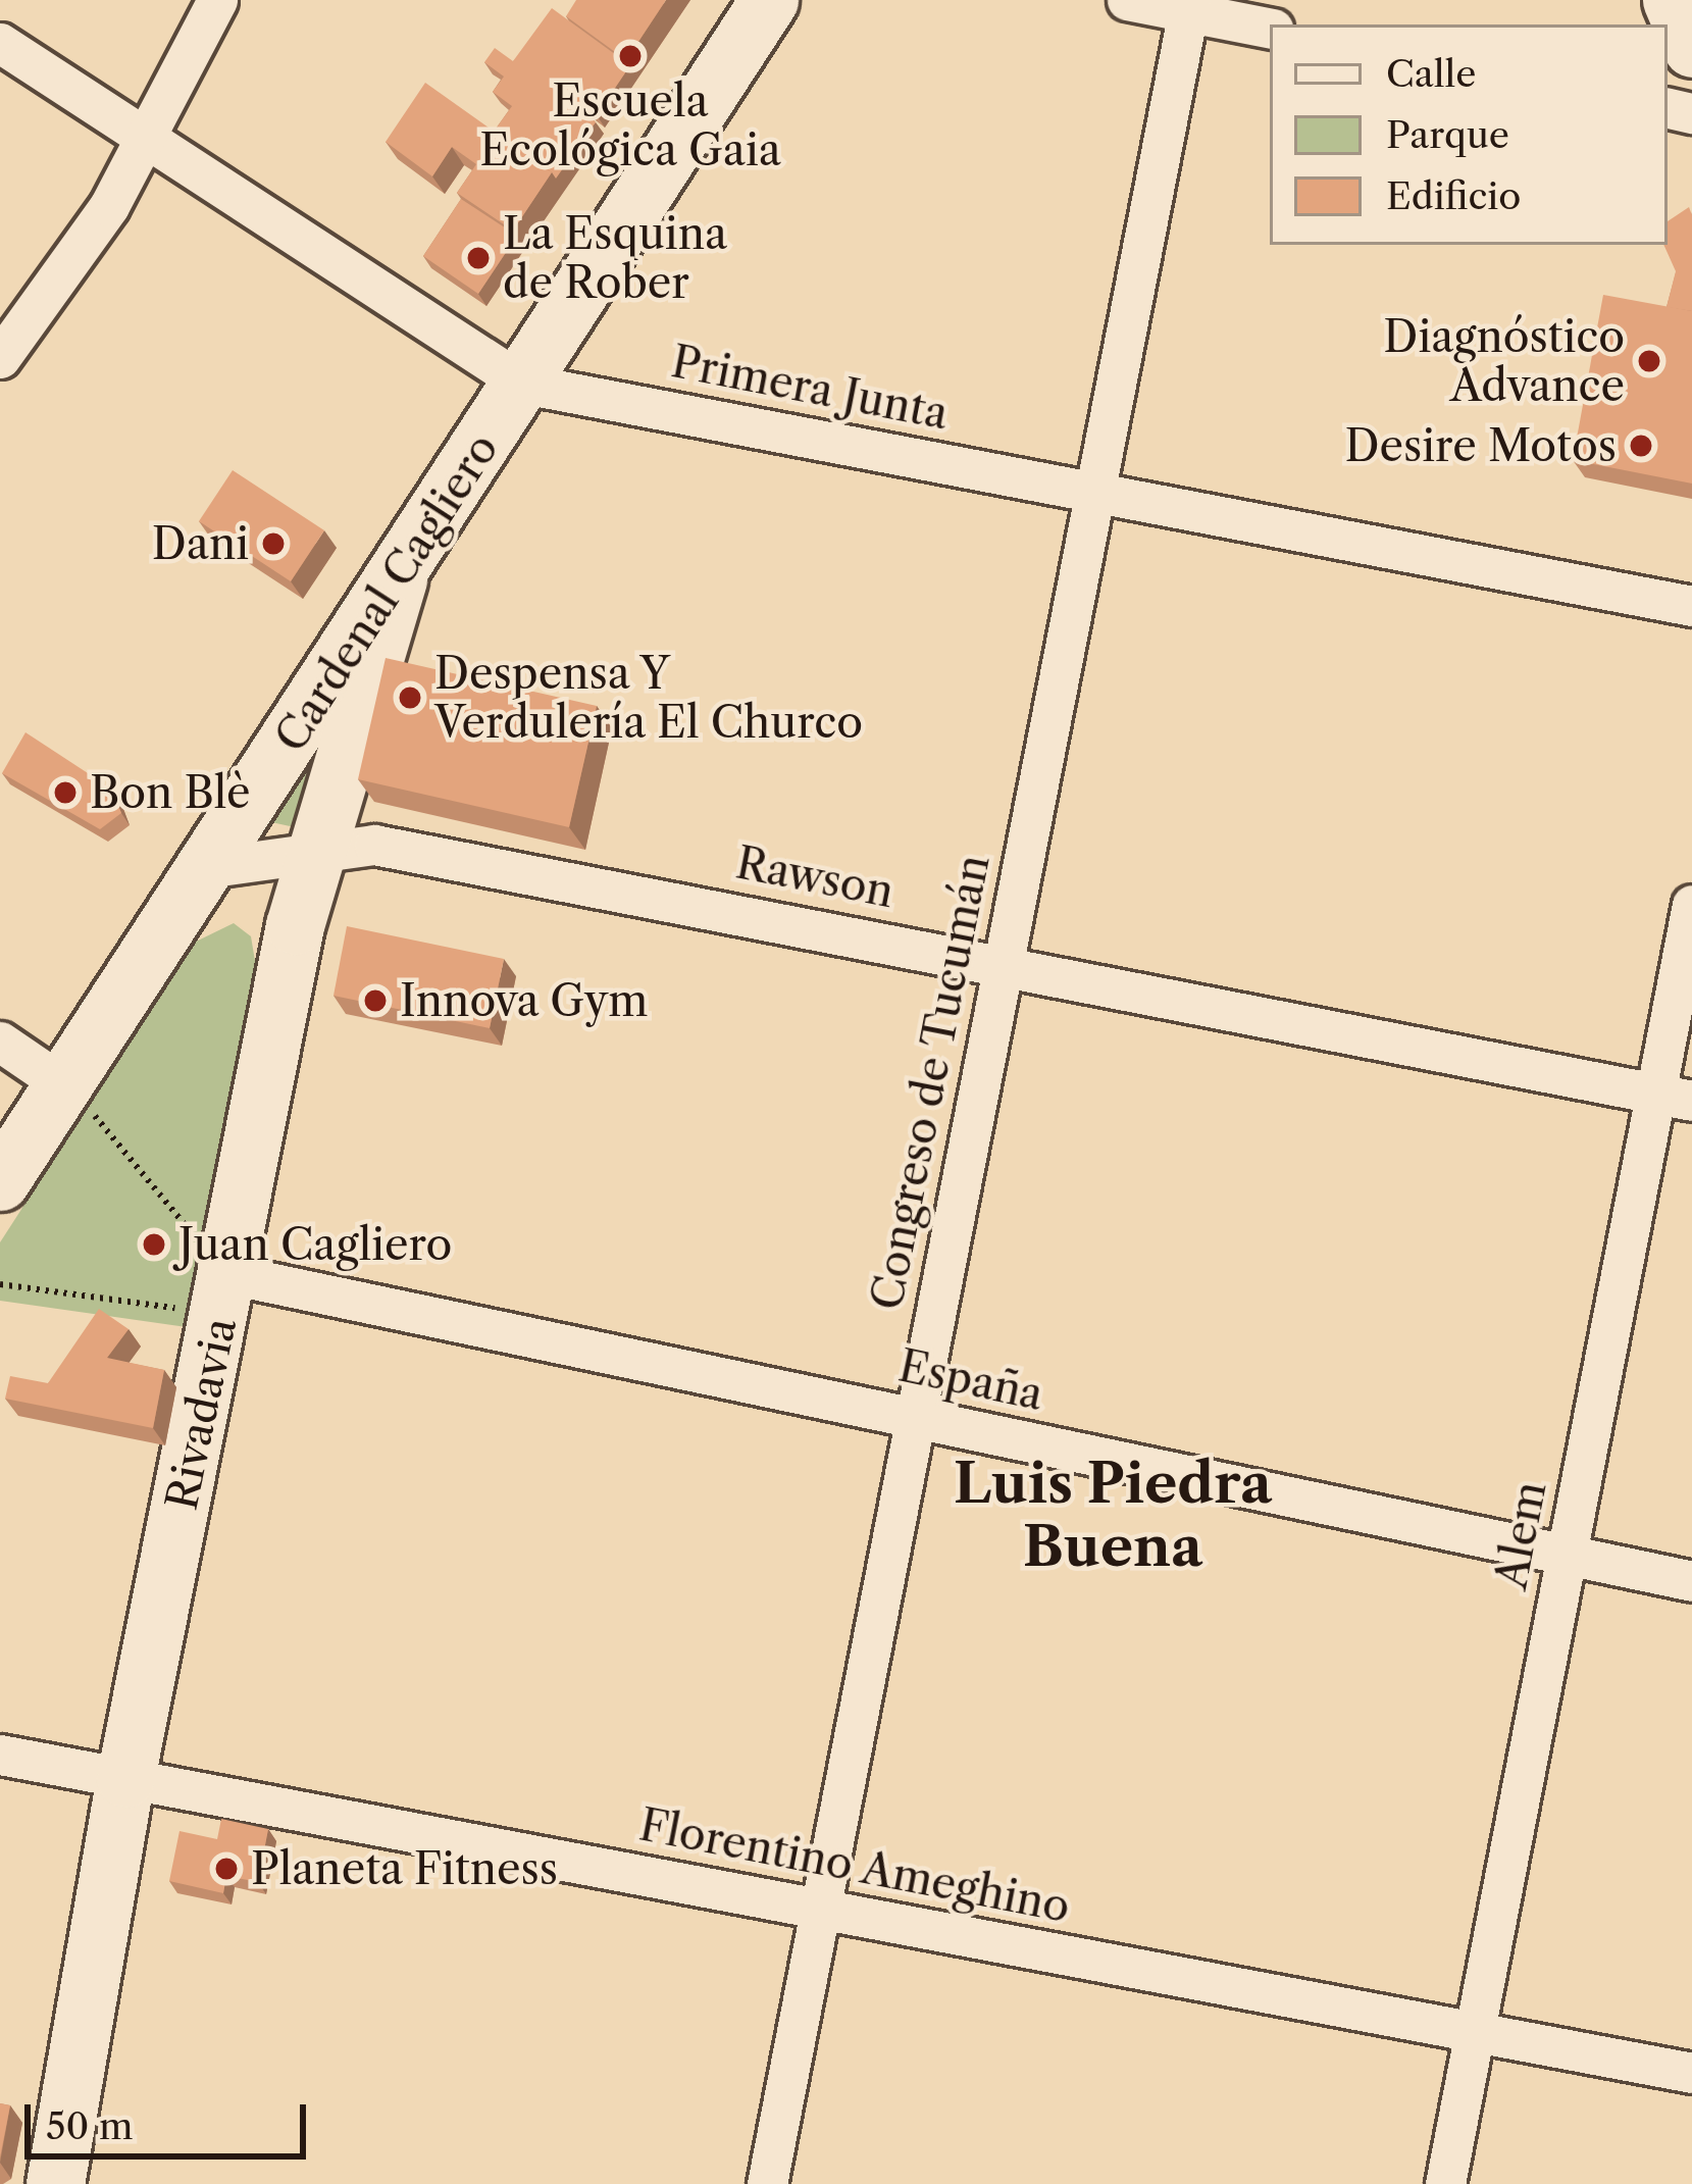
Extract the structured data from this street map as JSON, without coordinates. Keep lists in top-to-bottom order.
{
  "streets": {
    "main road": ["Cardenal Cagliero", "Rivadavia"],
    "street": [
      "Primera Junta",
      "Rawson",
      "Congreso de Tucumán",
      "España",
      "Alem",
      "Florentino Ameghino"
    ]
  },
  "crossings": [
    ["Primera Junta", "Cardenal Cagliero"],
    ["Primera Junta", "Congreso de Tucumán"],
    ["Cardenal Cagliero", "Rawson"],
    ["Cardenal Cagliero", "Rivadavia"],
    ["Rawson", "Congreso de Tucumán"],
    ["Rawson", "Rivadavia"],
    ["Rawson", "Alem"],
    ["Congreso de Tucumán", "España"],
    ["Congreso de Tucumán", "Florentino Ameghino"],
    ["España", "Rivadavia"],
    ["España", "Alem"],
    ["Rivadavia", "Florentino Ameghino"],
    ["Alem", "Florentino Ameghino"]
  ],
  "districts": ["Luis Piedra Buena"],
  "places": [
    "Escuela Ecológica Gaia",
    "La Esquina de Rober",
    "Diagnóstico Advance",
    "Desire Motos",
    "Dani",
    "Despensa Y Verdulería El Churco",
    "Bon Blè",
    "Innova Gym",
    "Juan Cagliero",
    "Planeta Fitness"
  ],
  "legend": ["Calle", "Parque", "Edificio"],
  "scale_bar": "50 m"
}
